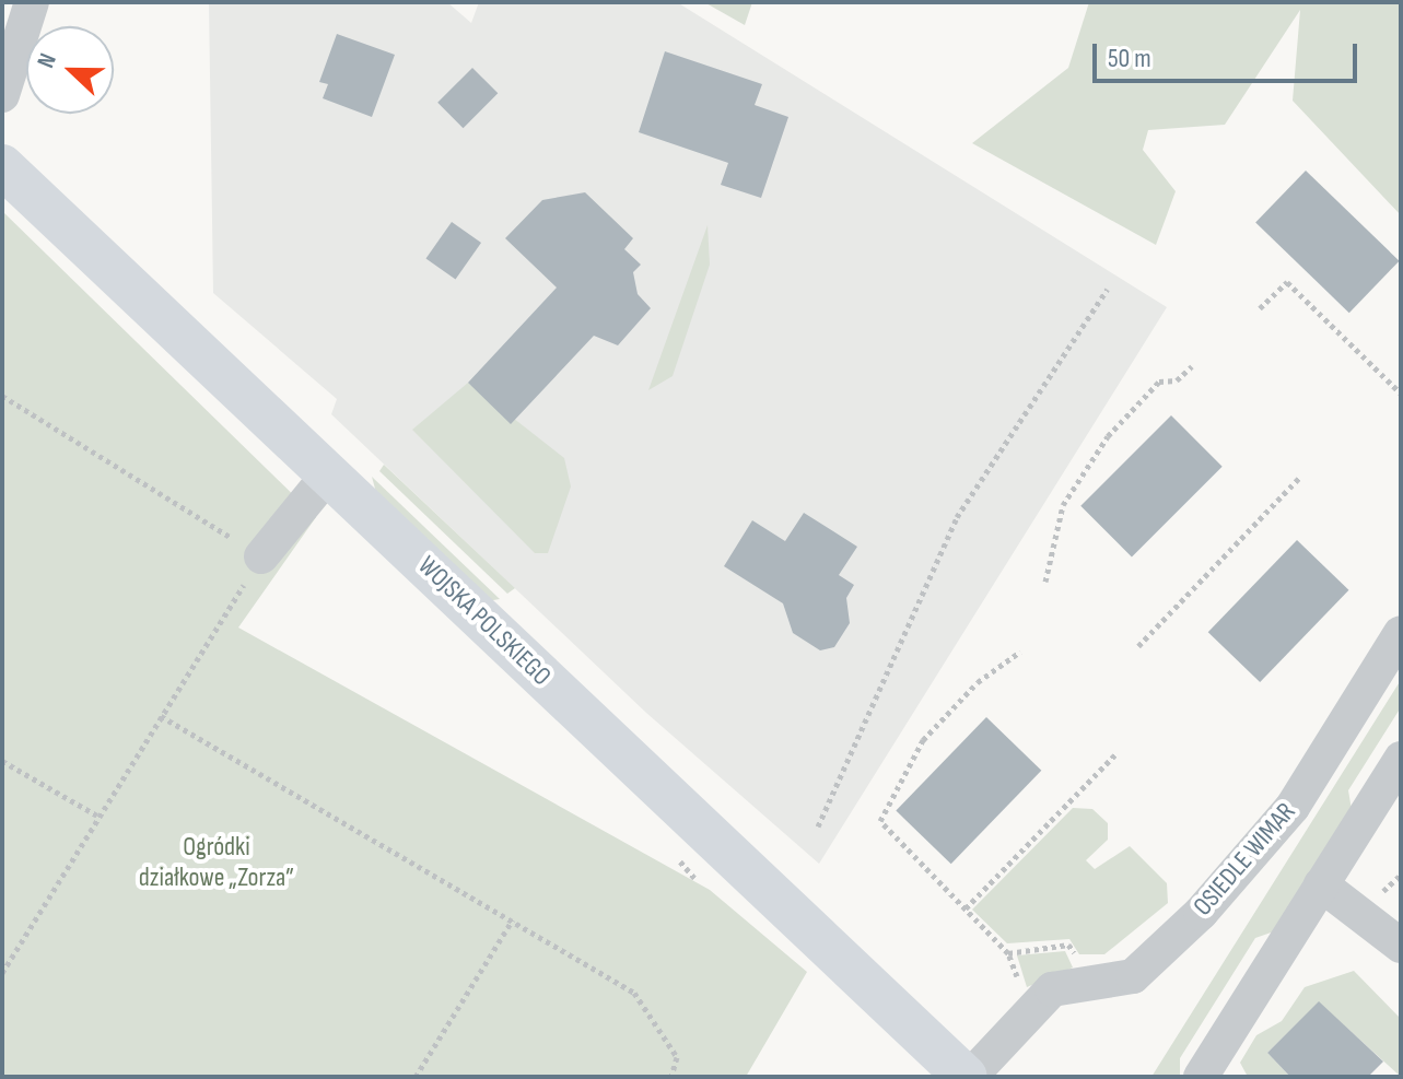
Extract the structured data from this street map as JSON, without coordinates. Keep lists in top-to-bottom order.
{
  "streets": {
    "main road": ["WOJSKA POLSKIEGO"],
    "street": ["OSIEDLE WIMAR"]
  },
  "crossings": [
    ["WOJSKA POLSKIEGO", "OSIEDLE WIMAR"]
  ],
  "parks": ["Ogródki działkowe „Zorza”"],
  "scale_bar": "50 m",
  "north": "left"
}
